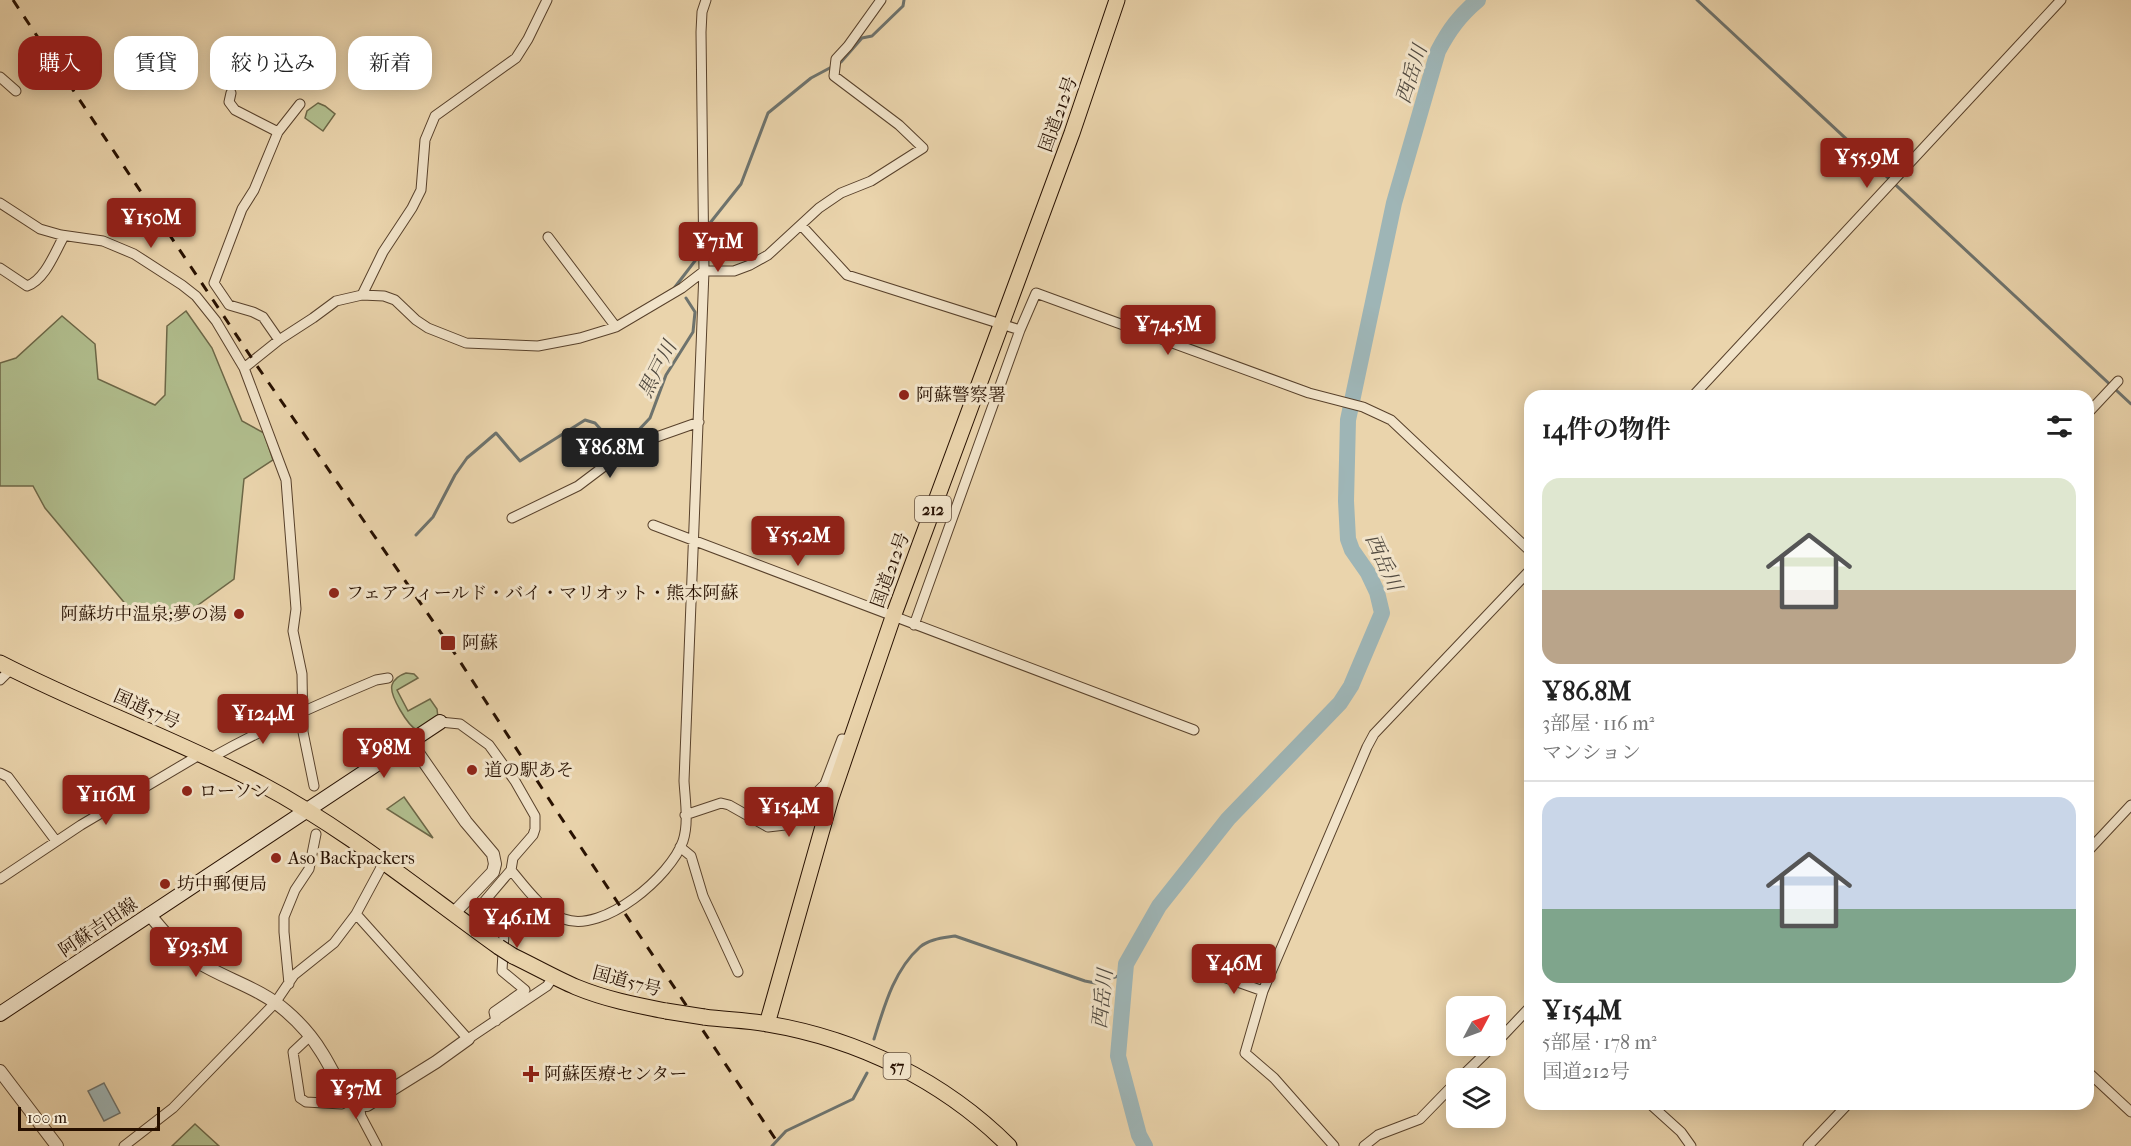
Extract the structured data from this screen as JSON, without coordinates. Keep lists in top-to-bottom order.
{
  "streets": {
    "highway": [
      "国道212号",
      "212",
      "国道57号",
      "57"
    ],
    "main road": ["阿蘇吉田線"]
  },
  "crossings": [
    ["国道212号", "国道57号"],
    ["国道57号", "阿蘇吉田線"]
  ],
  "water": ["西岳川", "黒戸川"],
  "places": {
    "other": [
      "阿蘇警察署",
      "フェアフィールド・バイ・マリオット・熊本阿蘇",
      "阿蘇坊中温泉;夢の湯",
      "道の駅あそ",
      "ローソン",
      "Aso Backpackers",
      "坊中郵便局"
    ],
    "transit": ["阿蘇"],
    "health": ["阿蘇医療センター"]
  },
  "scale_bar": "100 m",
  "north": "top right",
  "page": {
    "chip": [
      "購入",
      "賃貸",
      "絞り込み",
      "新着"
    ],
    "price": [
      "¥55.9M",
      "¥150M",
      "¥71M",
      "¥74.5M",
      "¥86.8M",
      "¥55.2M",
      "¥124M",
      "¥98M",
      "¥116M",
      "¥154M",
      "¥46.1M",
      "¥93.5M",
      "¥46M",
      "¥37M"
    ],
    "heading": "14件の物件",
    "list": [
      {
        "name": "¥86.8M",
        "note": "3部屋 · 116 m² · マンション"
      },
      {
        "name": "¥154M",
        "note": "5部屋 · 178 m² · 国道212号"
      }
    ],
    "scale": "100 m"
  }
}
